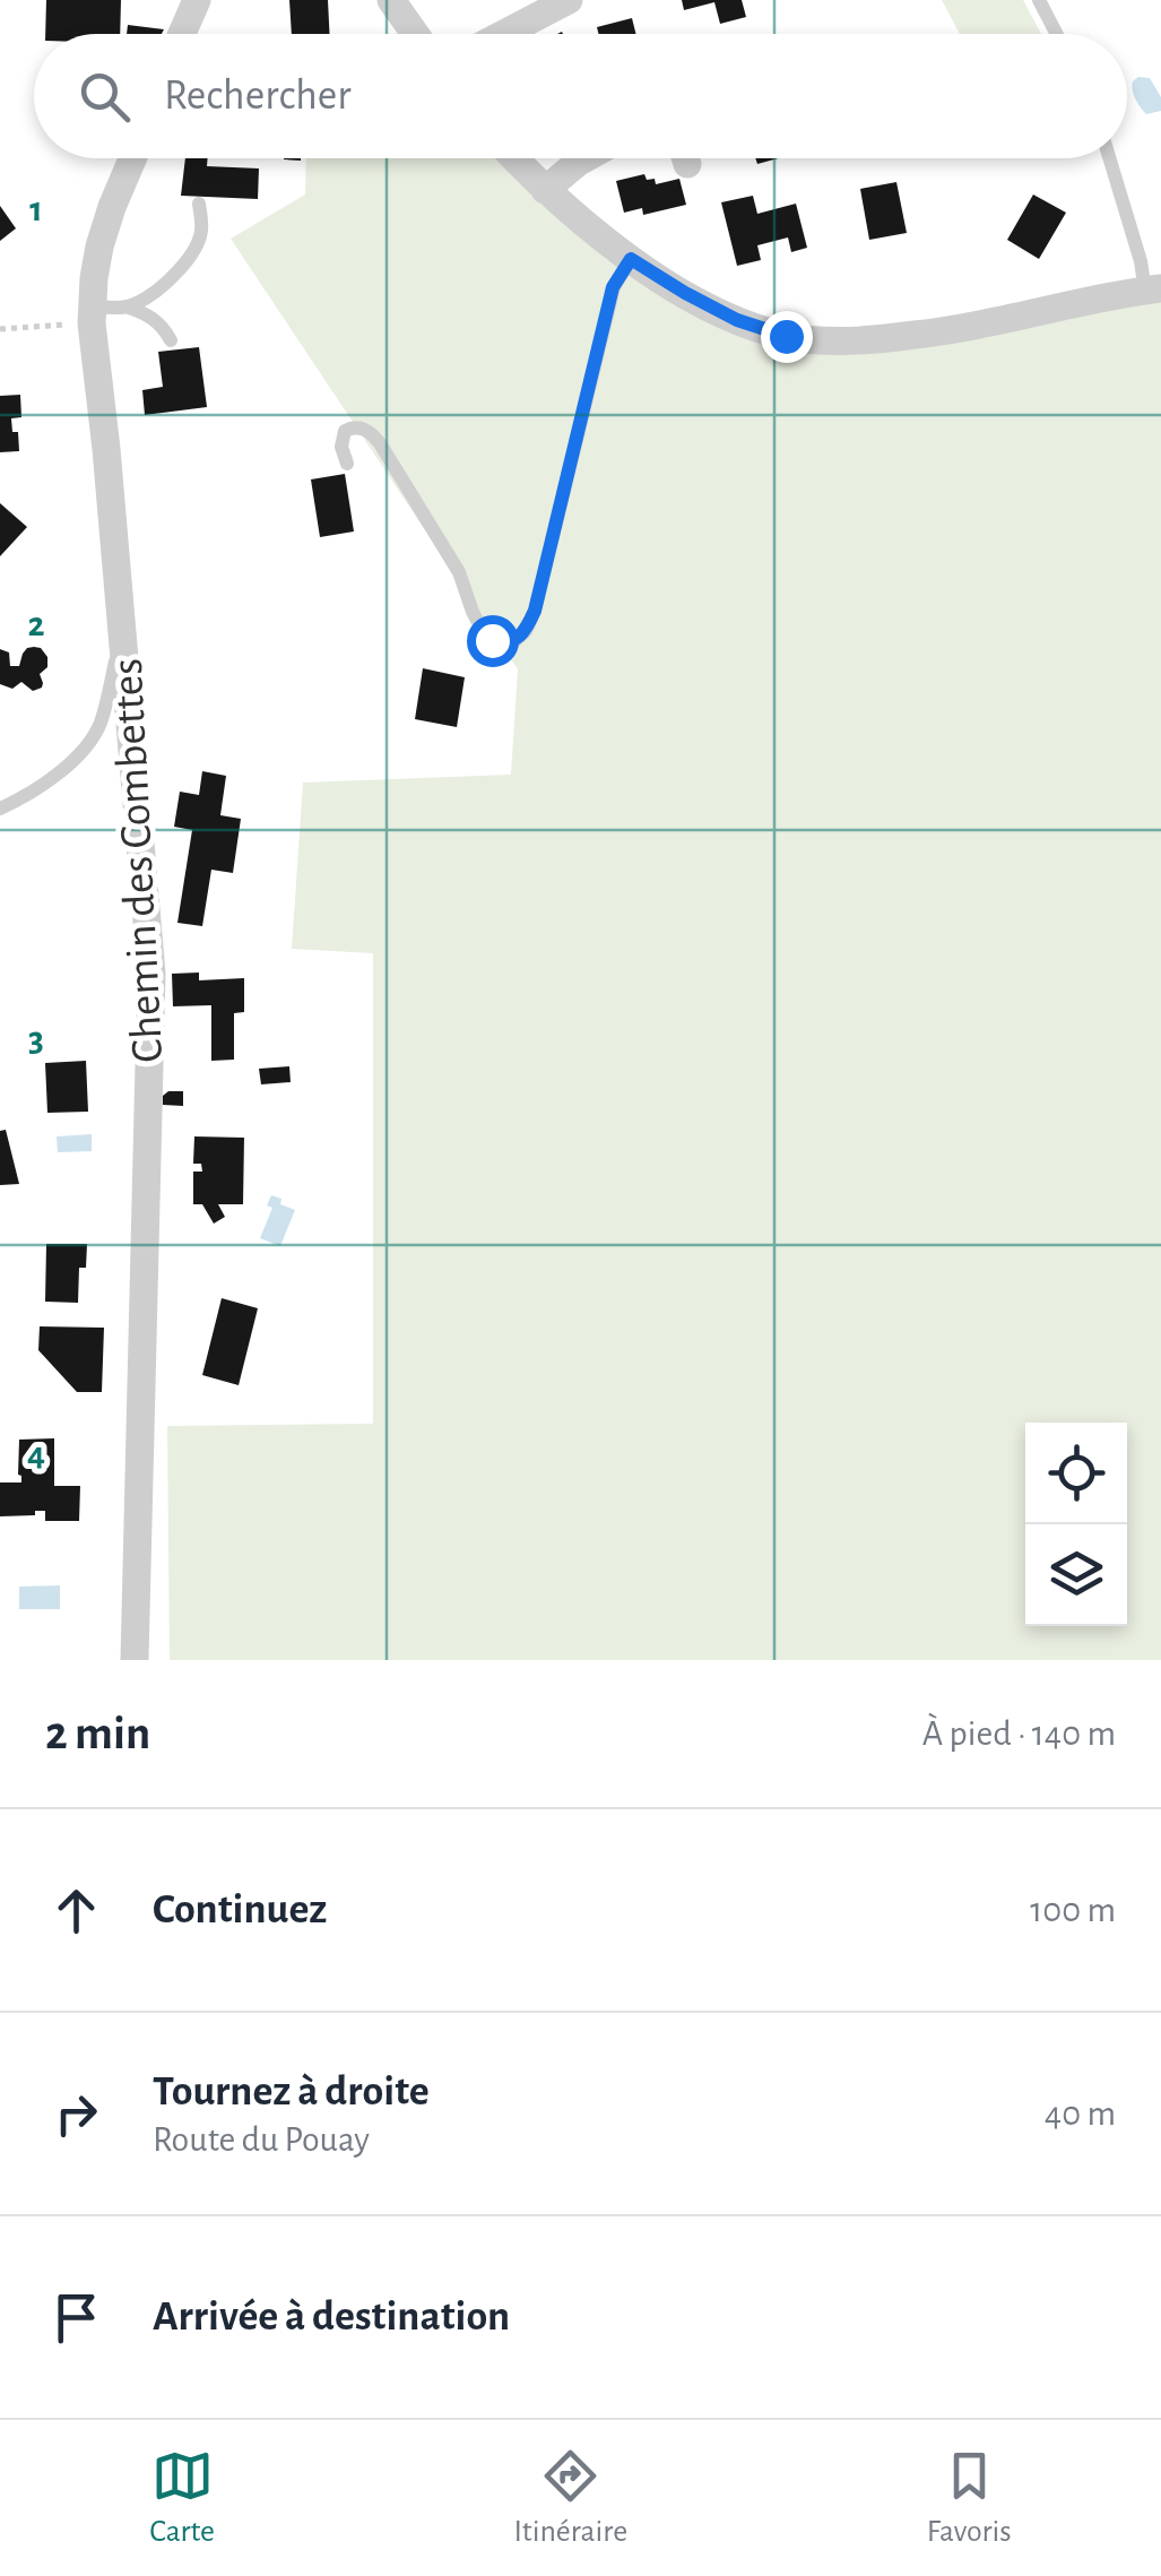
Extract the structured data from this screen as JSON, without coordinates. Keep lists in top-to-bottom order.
{
  "streets": {
    "street": ["Chemin des Combettes"]
  },
  "page": {
    "search": "Rechercher",
    "heading": ["2 min", "À pied · 140 m"],
    "list": [
      ["Continuez", "100 m"],
      ["Tournez à droite", "Route du Pouay", "40 m"],
      "Arrivée à destination"
    ],
    "nav": ["Carte", "Itinéraire", "Favoris"]
  },
  "grid": {
    "rows": [
      "1",
      "2",
      "3",
      "4"
    ]
  }
}
